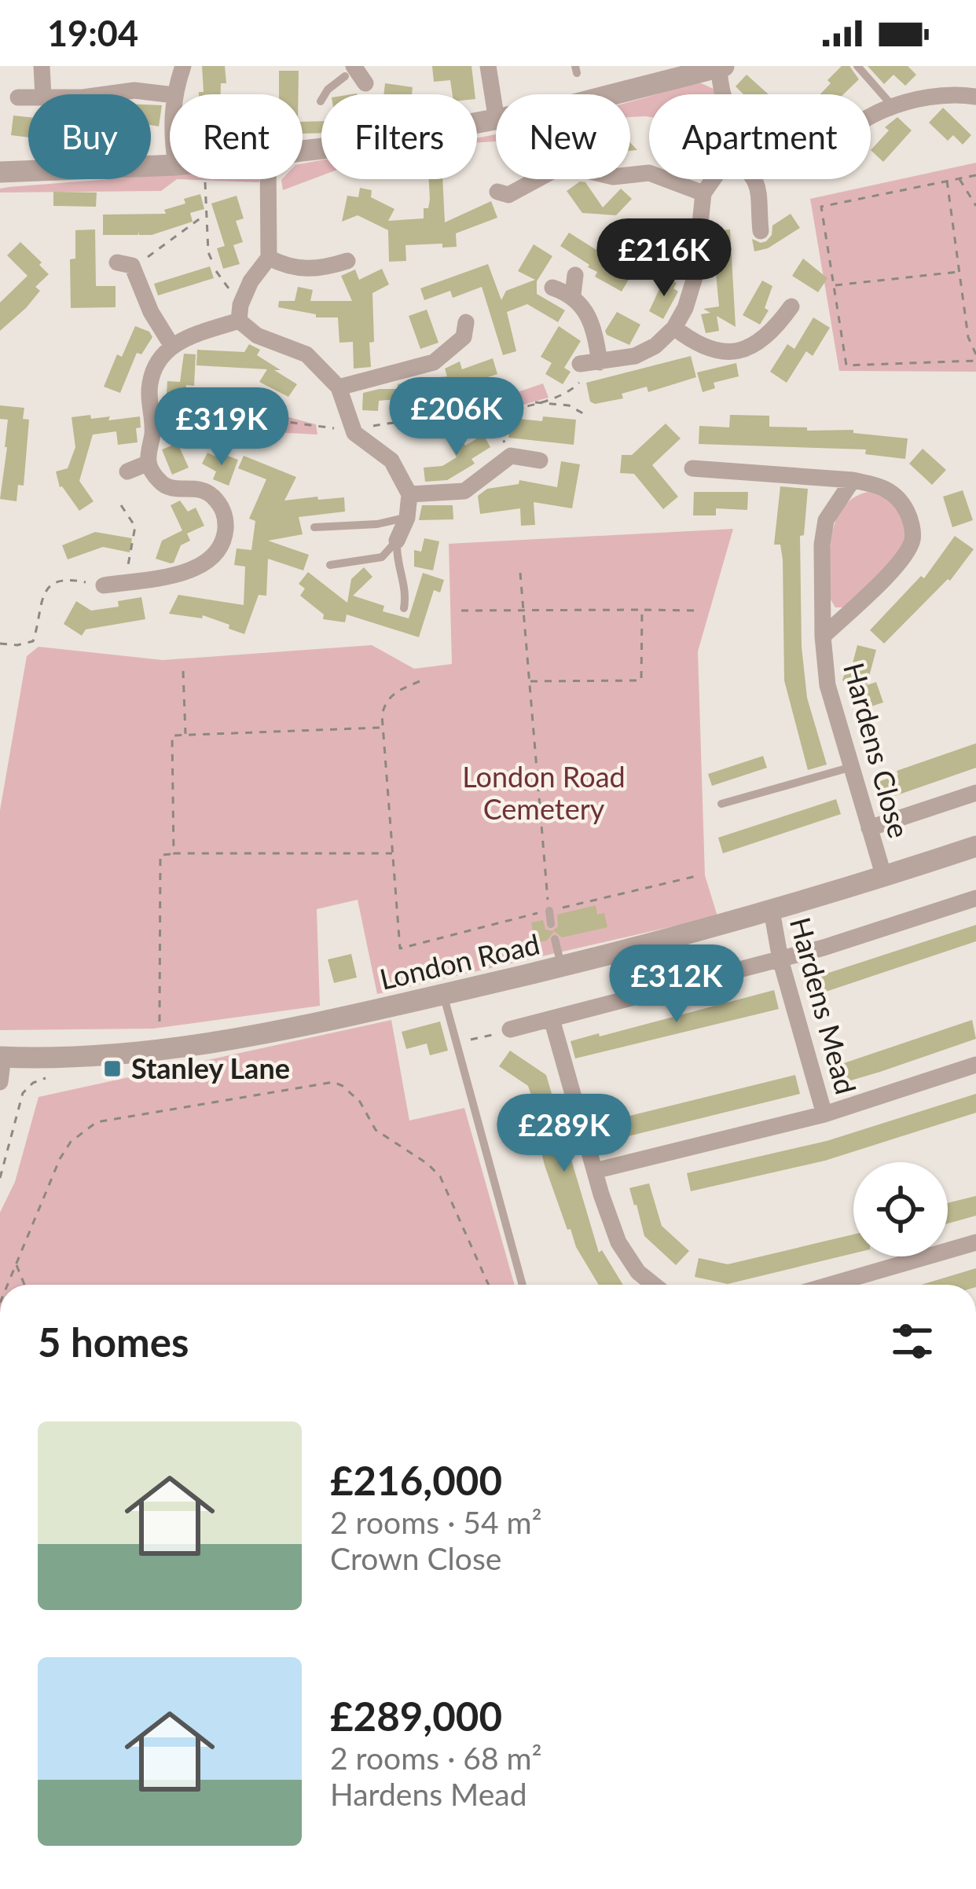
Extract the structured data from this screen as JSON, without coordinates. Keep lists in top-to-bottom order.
{
  "streets": {
    "street": ["Hardens Close", "London Road", "Hardens Mead"]
  },
  "crossings": [
    ["Hardens Close", "London Road"],
    ["London Road", "Hardens Mead"]
  ],
  "parks": ["London Road Cemetery"],
  "places": {
    "transit": ["Stanley Lane"]
  },
  "page": {
    "status": "19:04",
    "chip": [
      "Buy",
      "Rent",
      "Filters",
      "New",
      "Apartment"
    ],
    "price": [
      "£216K",
      "£206K",
      "£319K",
      "£312K",
      "£289K"
    ],
    "heading": "5 homes",
    "list": [
      {
        "name": "£216,000",
        "note": "2 rooms · 54 m² · Crown Close"
      },
      {
        "name": "£289,000",
        "note": "2 rooms · 68 m² · Hardens Mead"
      }
    ]
  }
}
